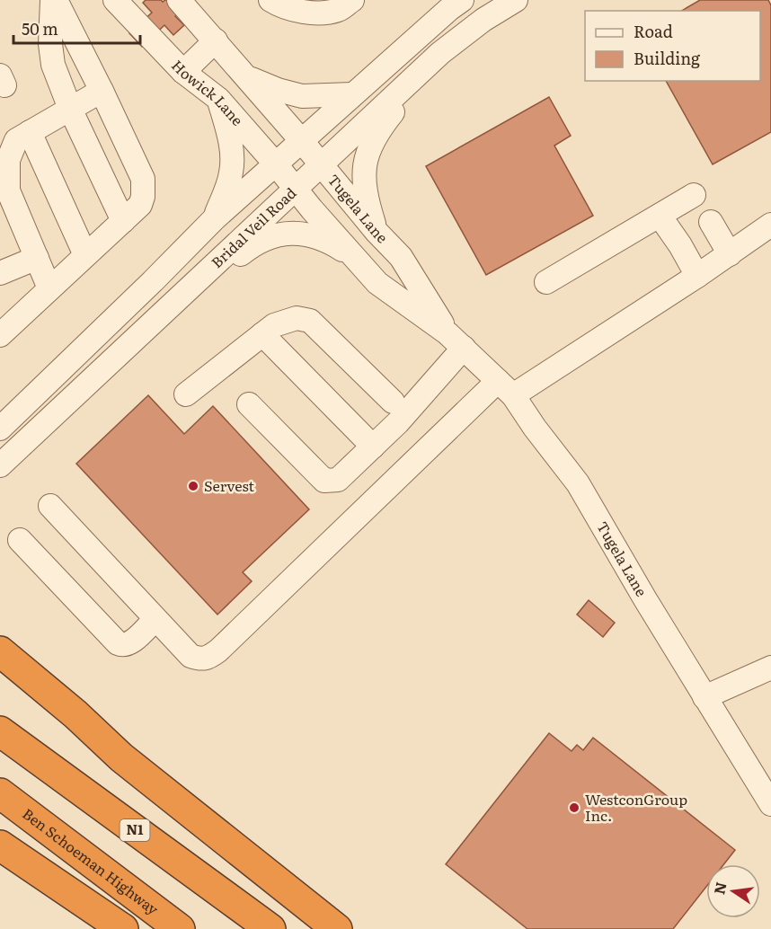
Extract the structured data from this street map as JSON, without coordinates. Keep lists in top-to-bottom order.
{
  "streets": {
    "highway": ["N1", "Ben Schoeman Highway"],
    "street": ["Howick Lane", "Tugela Lane", "Bridal Veil Road"]
  },
  "crossings": [
    ["Howick Lane", "Tugela Lane"],
    ["Howick Lane", "Bridal Veil Road"],
    ["Tugela Lane", "Bridal Veil Road"]
  ],
  "places": ["Servest", "WestconGroup Inc."],
  "legend": ["Road", "Building"],
  "scale_bar": "50 m",
  "north": "left"
}
